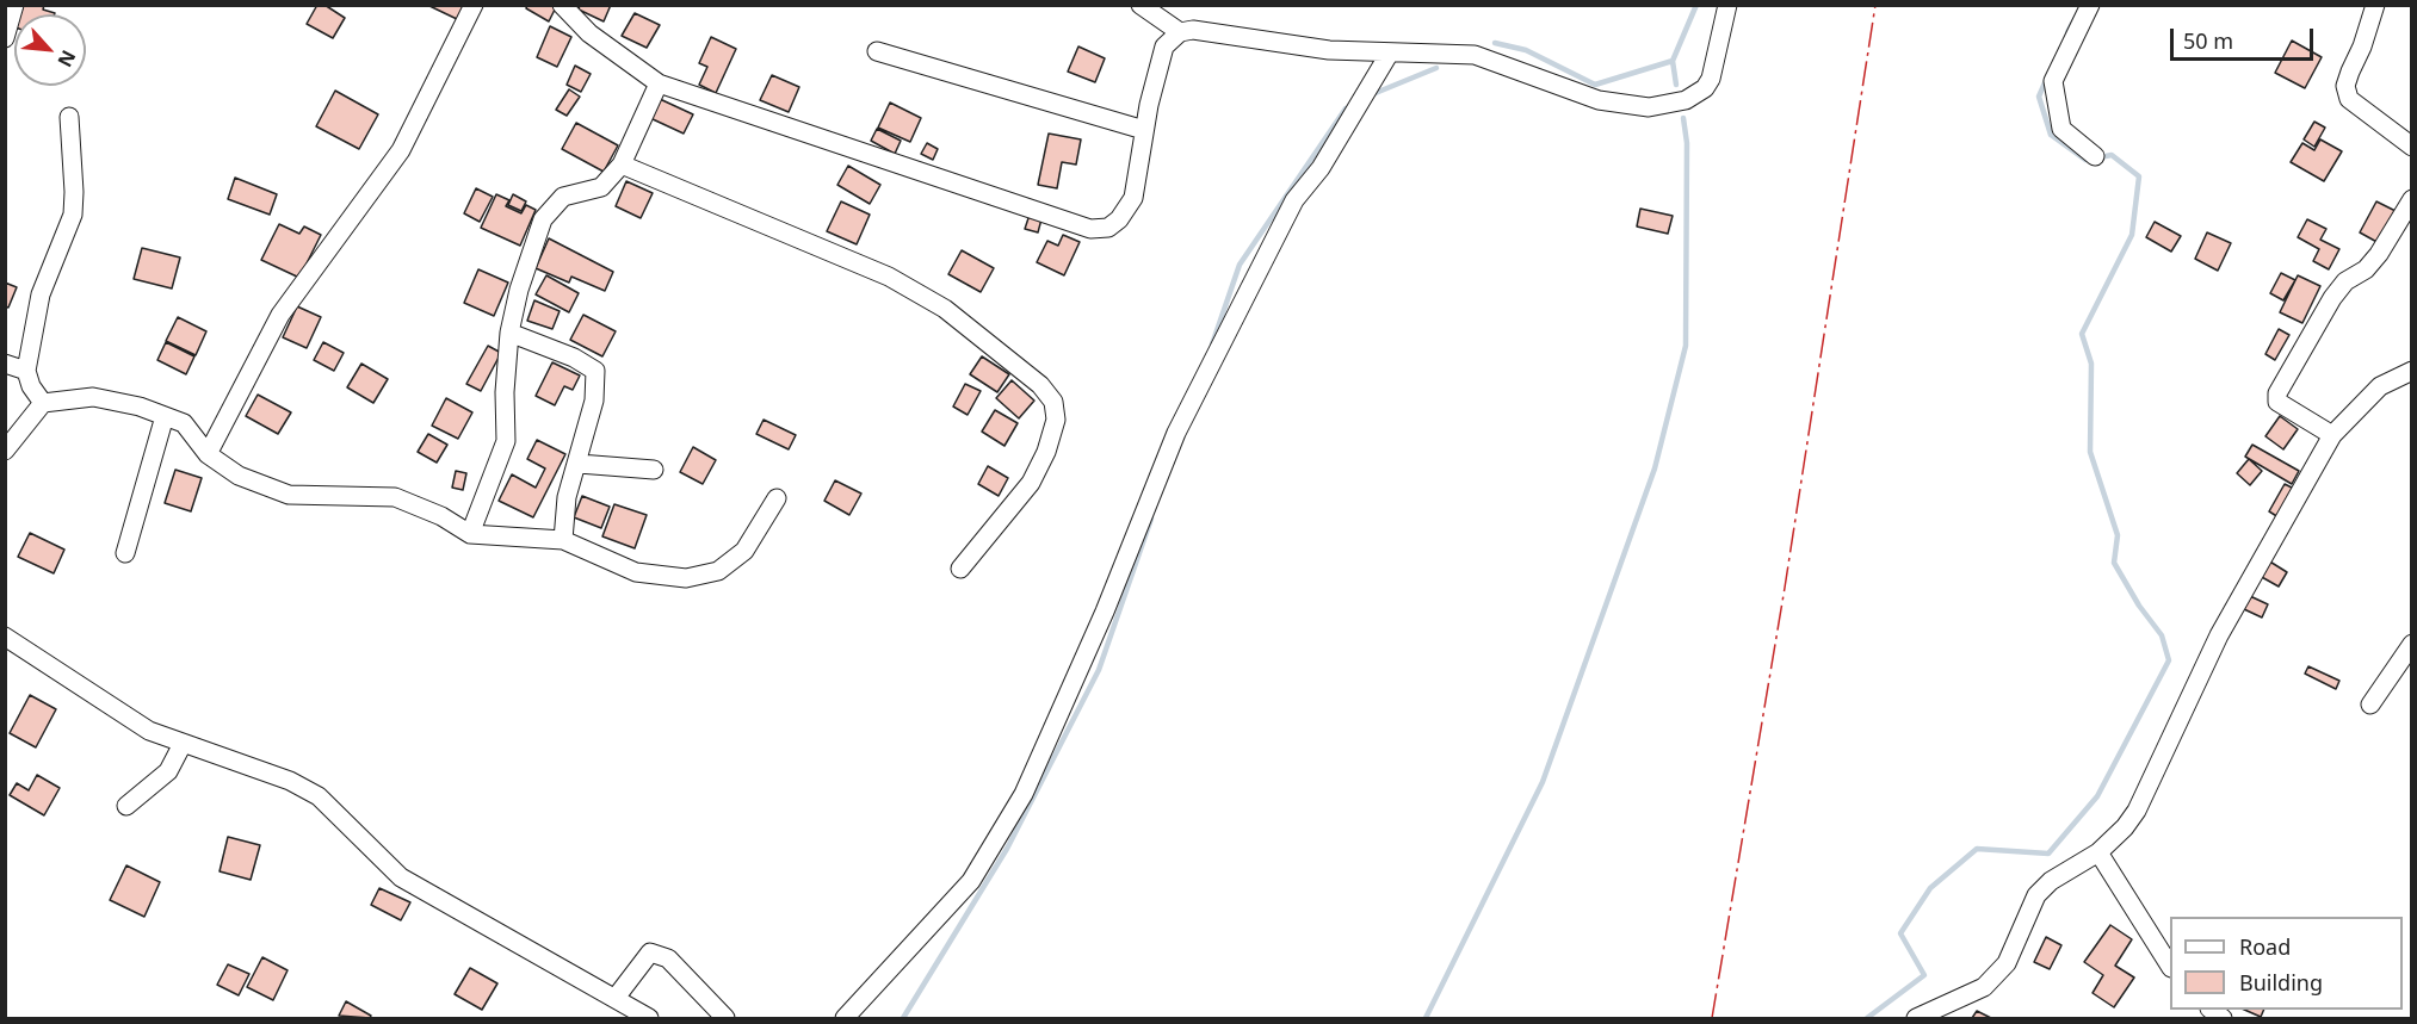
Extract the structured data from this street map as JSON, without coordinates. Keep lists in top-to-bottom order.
{
  "legend": ["Road", "Building"],
  "scale_bar": "50 m",
  "north": "bottom right"
}
